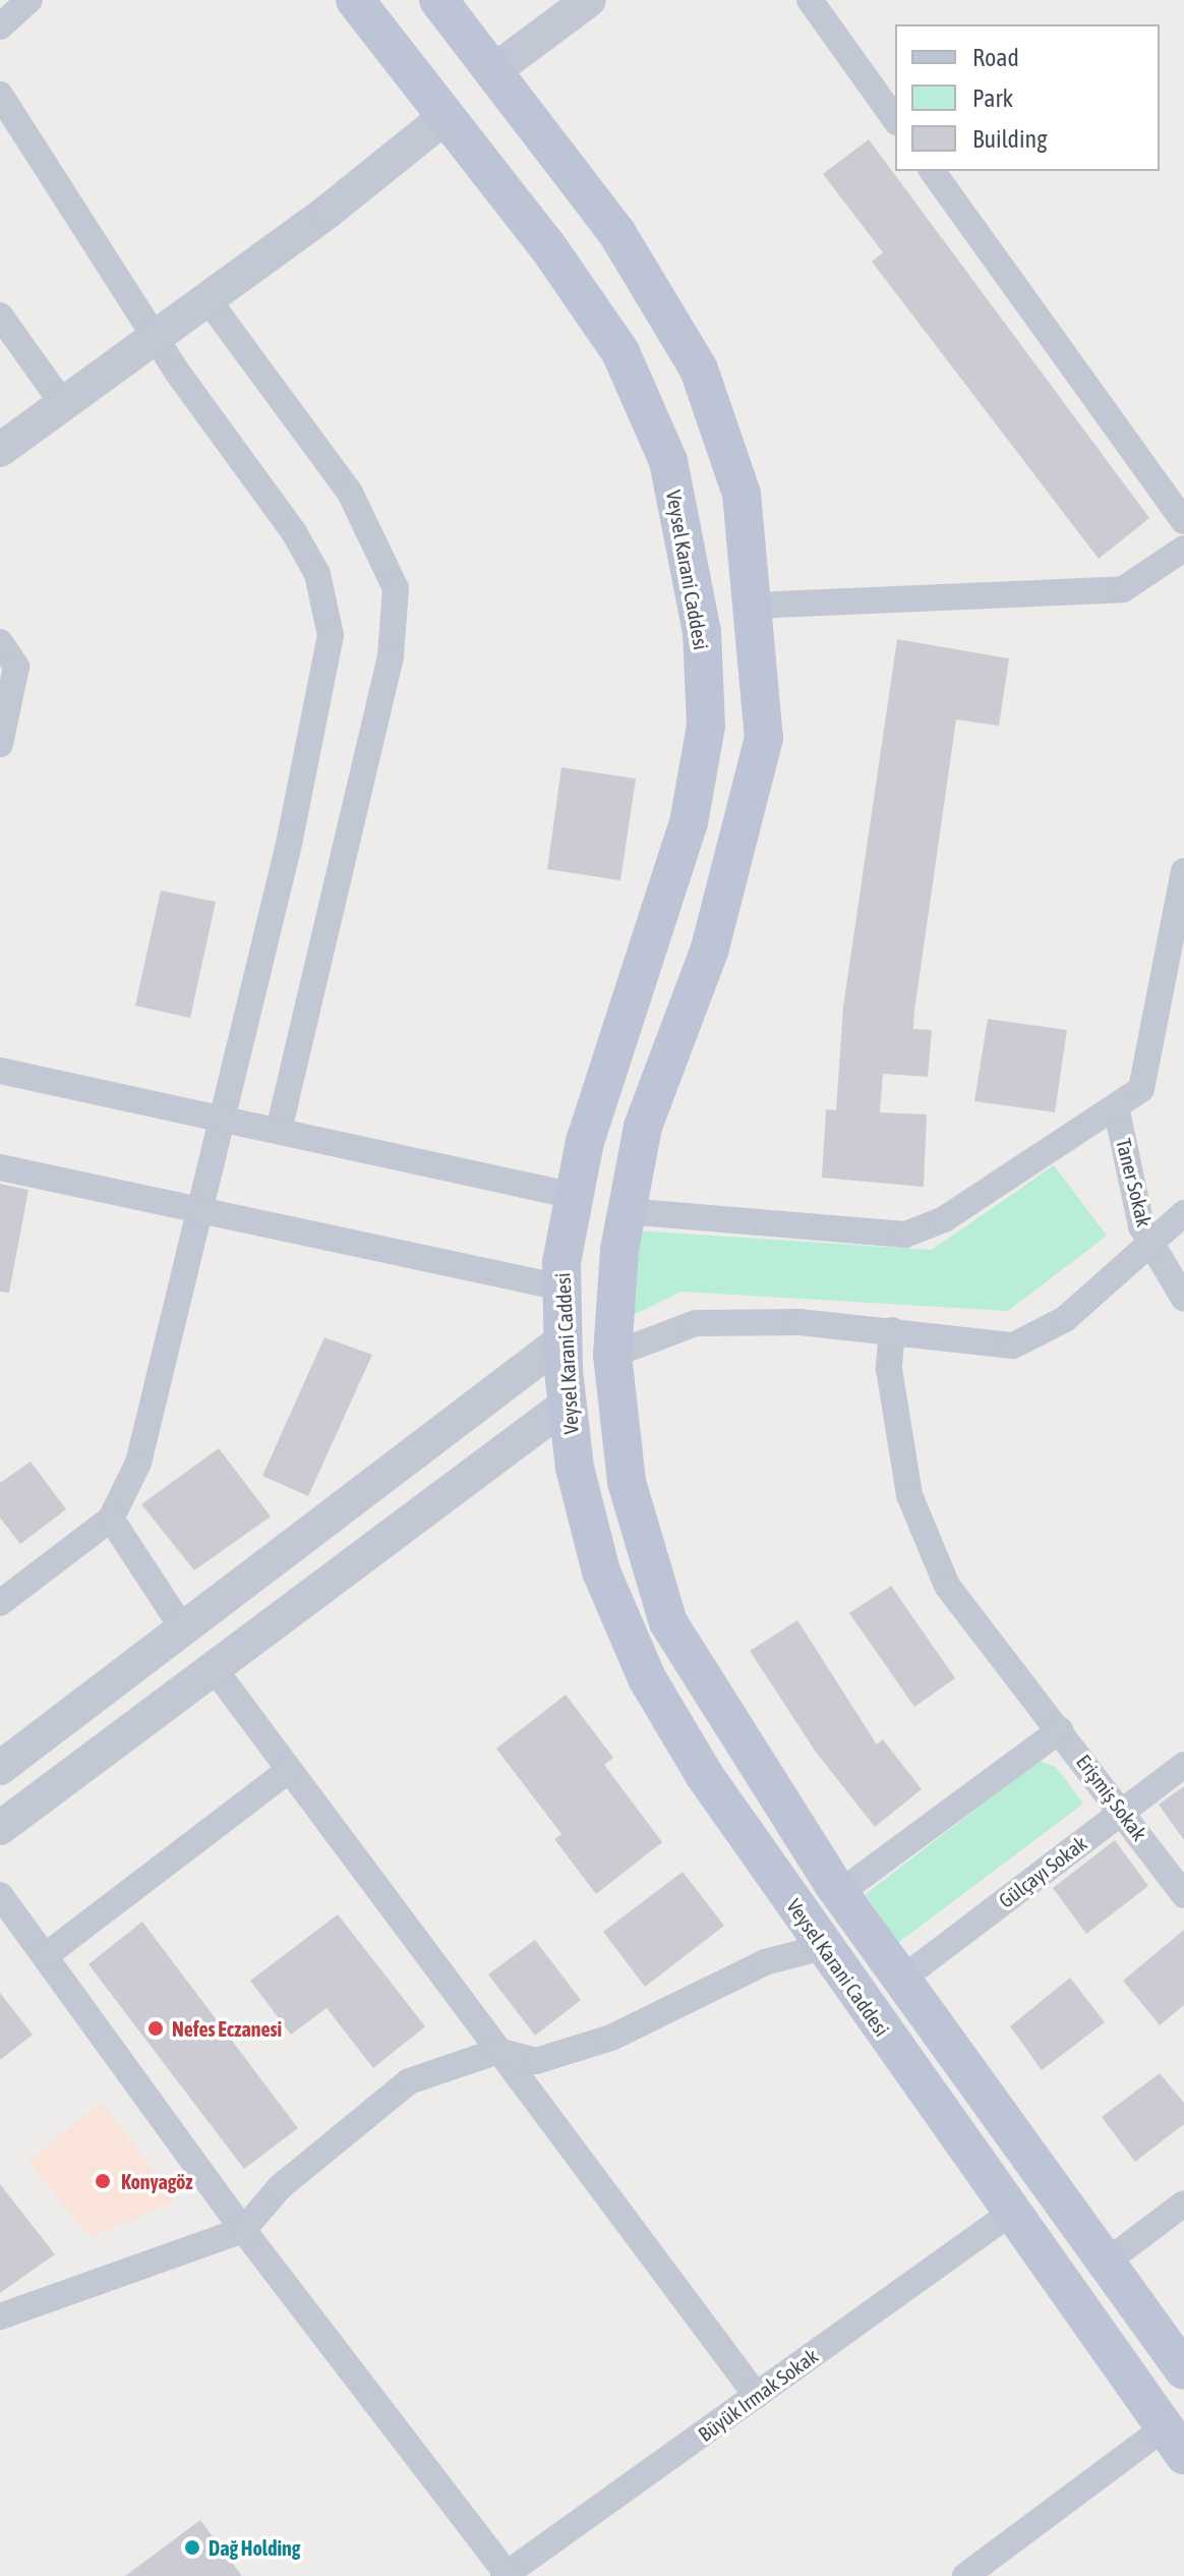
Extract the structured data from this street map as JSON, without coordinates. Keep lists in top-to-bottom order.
{
  "streets": {
    "main road": ["Veysel Karani Caddesi"],
    "street": [
      "Taner Sokak",
      "Erişmiş Sokak",
      "Gülçayı Sokak",
      "Büyük Irmak Sokak"
    ]
  },
  "crossings": [
    ["Veysel Karani Caddesi", "Büyük Irmak Sokak"],
    ["Erişmiş Sokak", "Gülçayı Sokak"]
  ],
  "places": ["Nefes Eczanesi", "Konyagöz", "Dağ Holding"],
  "legend": ["Road", "Park", "Building"]
}
